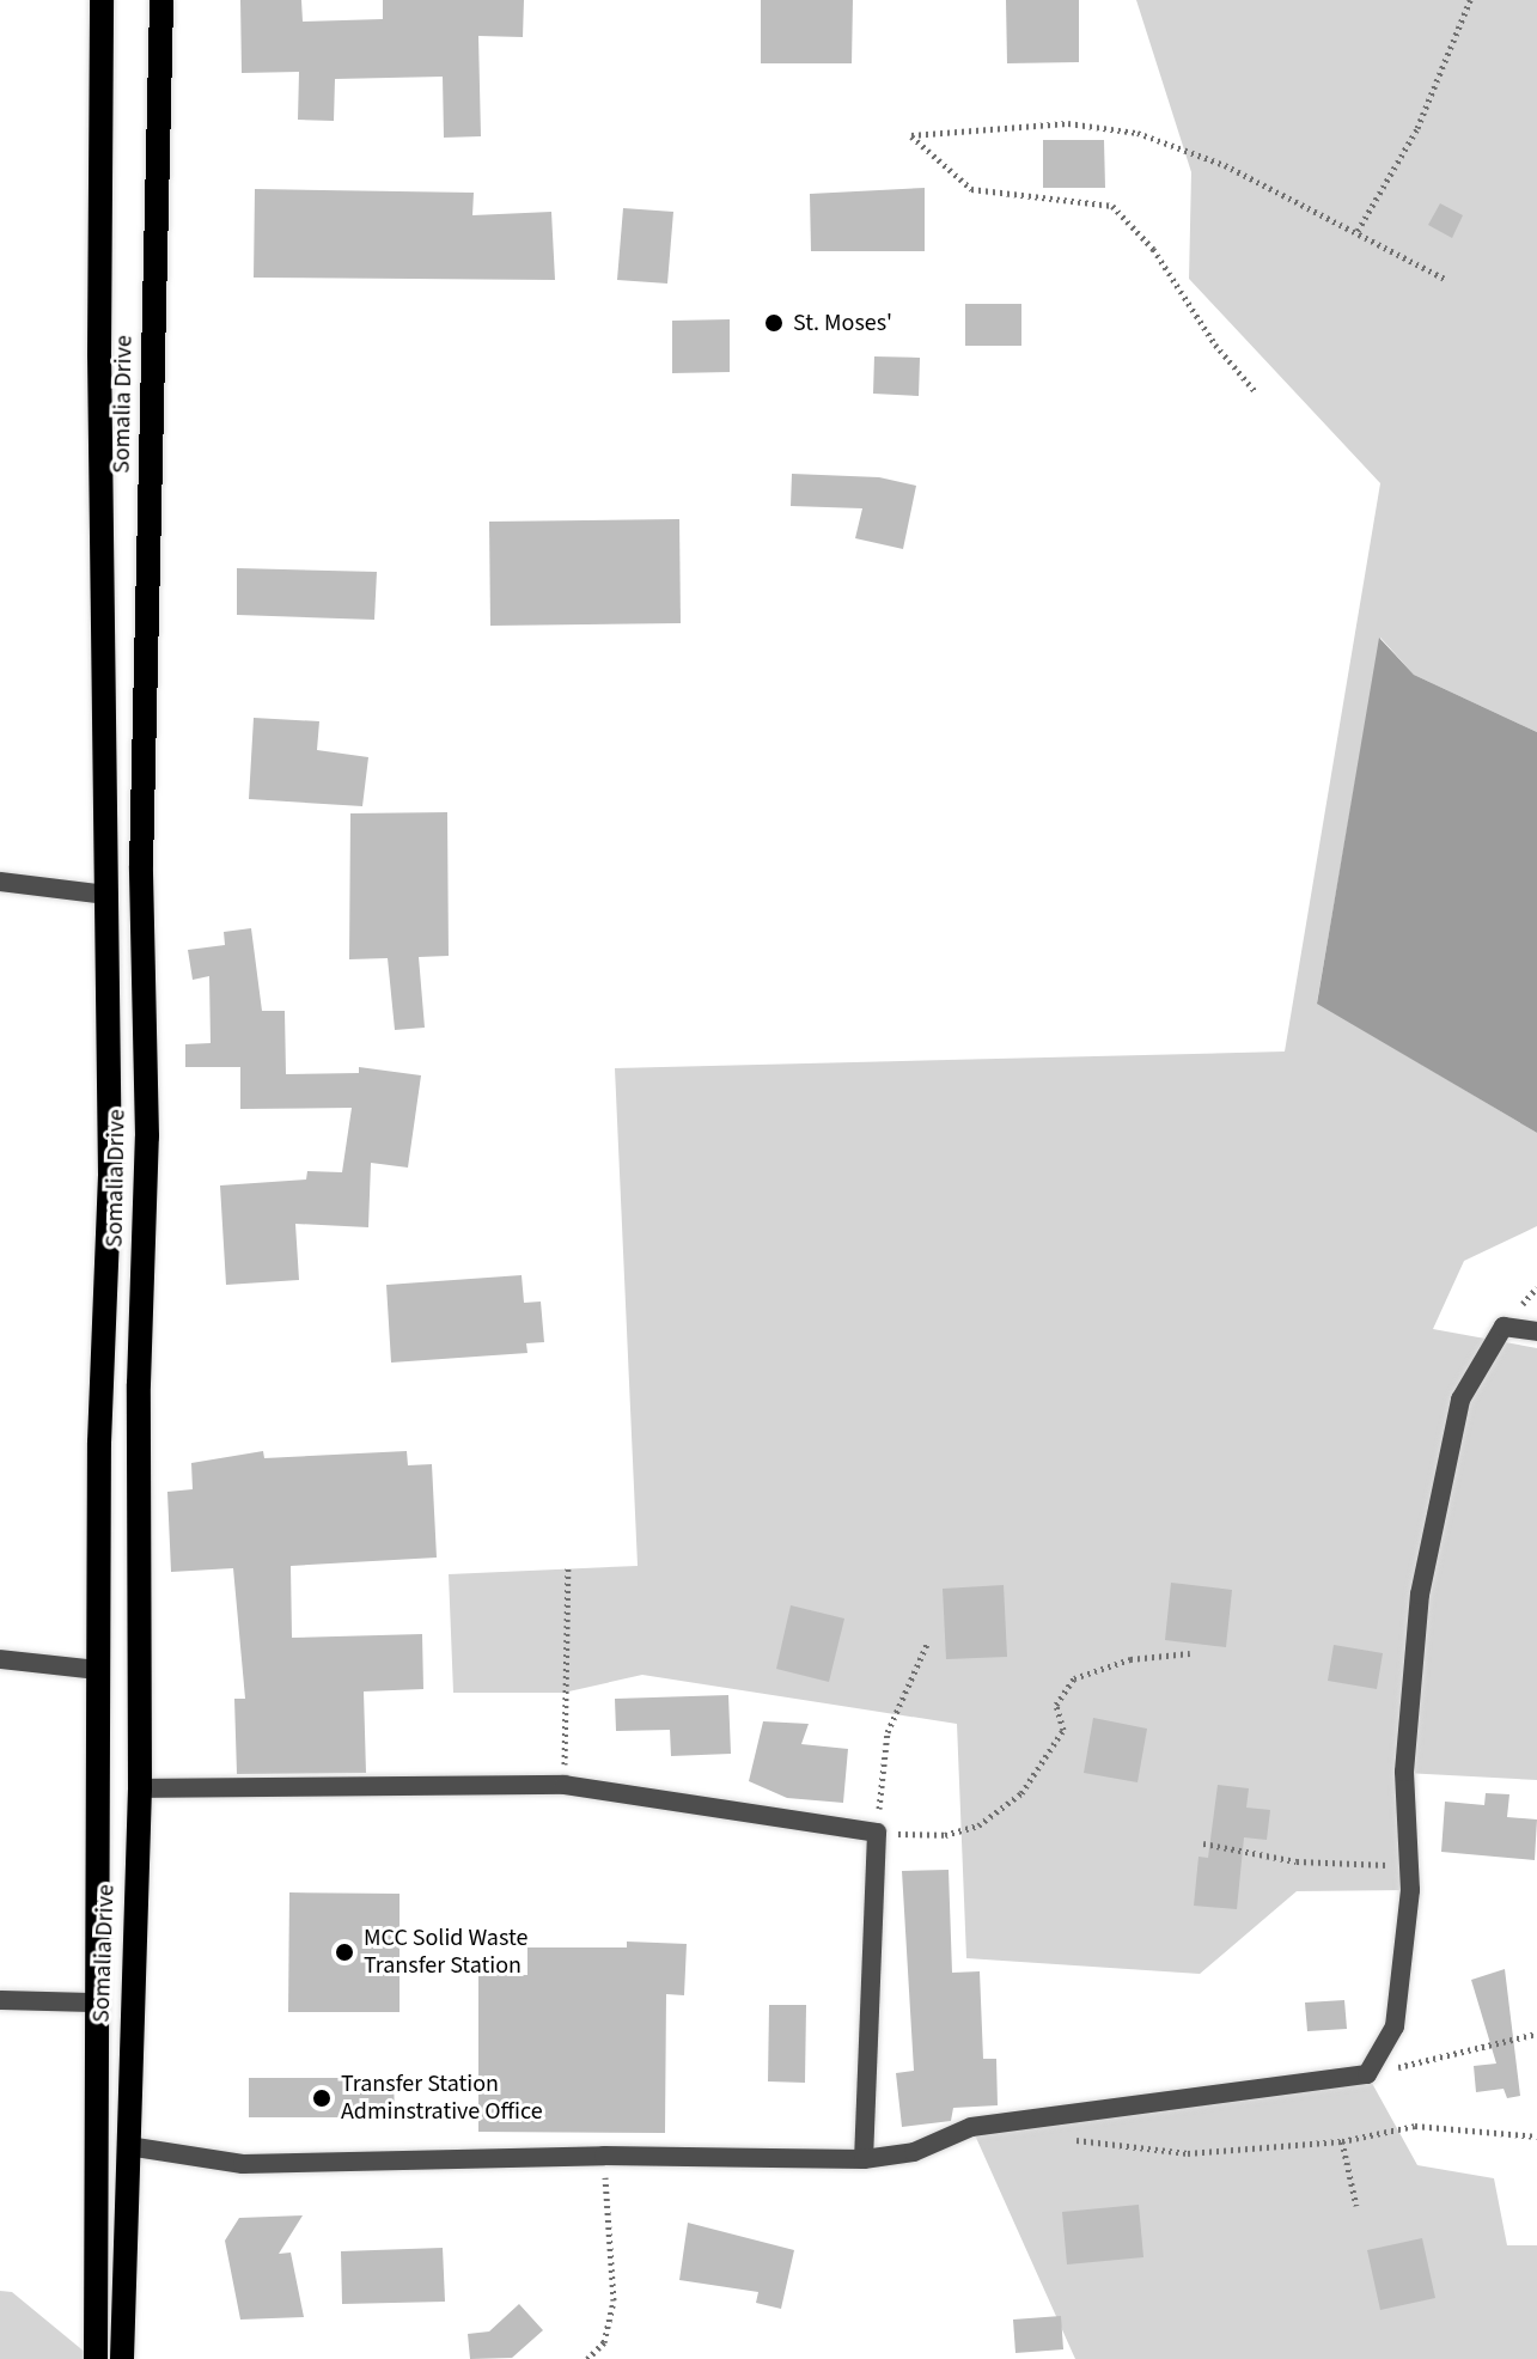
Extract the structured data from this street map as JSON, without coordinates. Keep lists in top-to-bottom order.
{
  "streets": {
    "main road": ["Somalia Drive"]
  },
  "places": ["St. Moses'", "MCC Solid Waste Transfer Station", "Transfer Station Adminstrative Office"]
}
